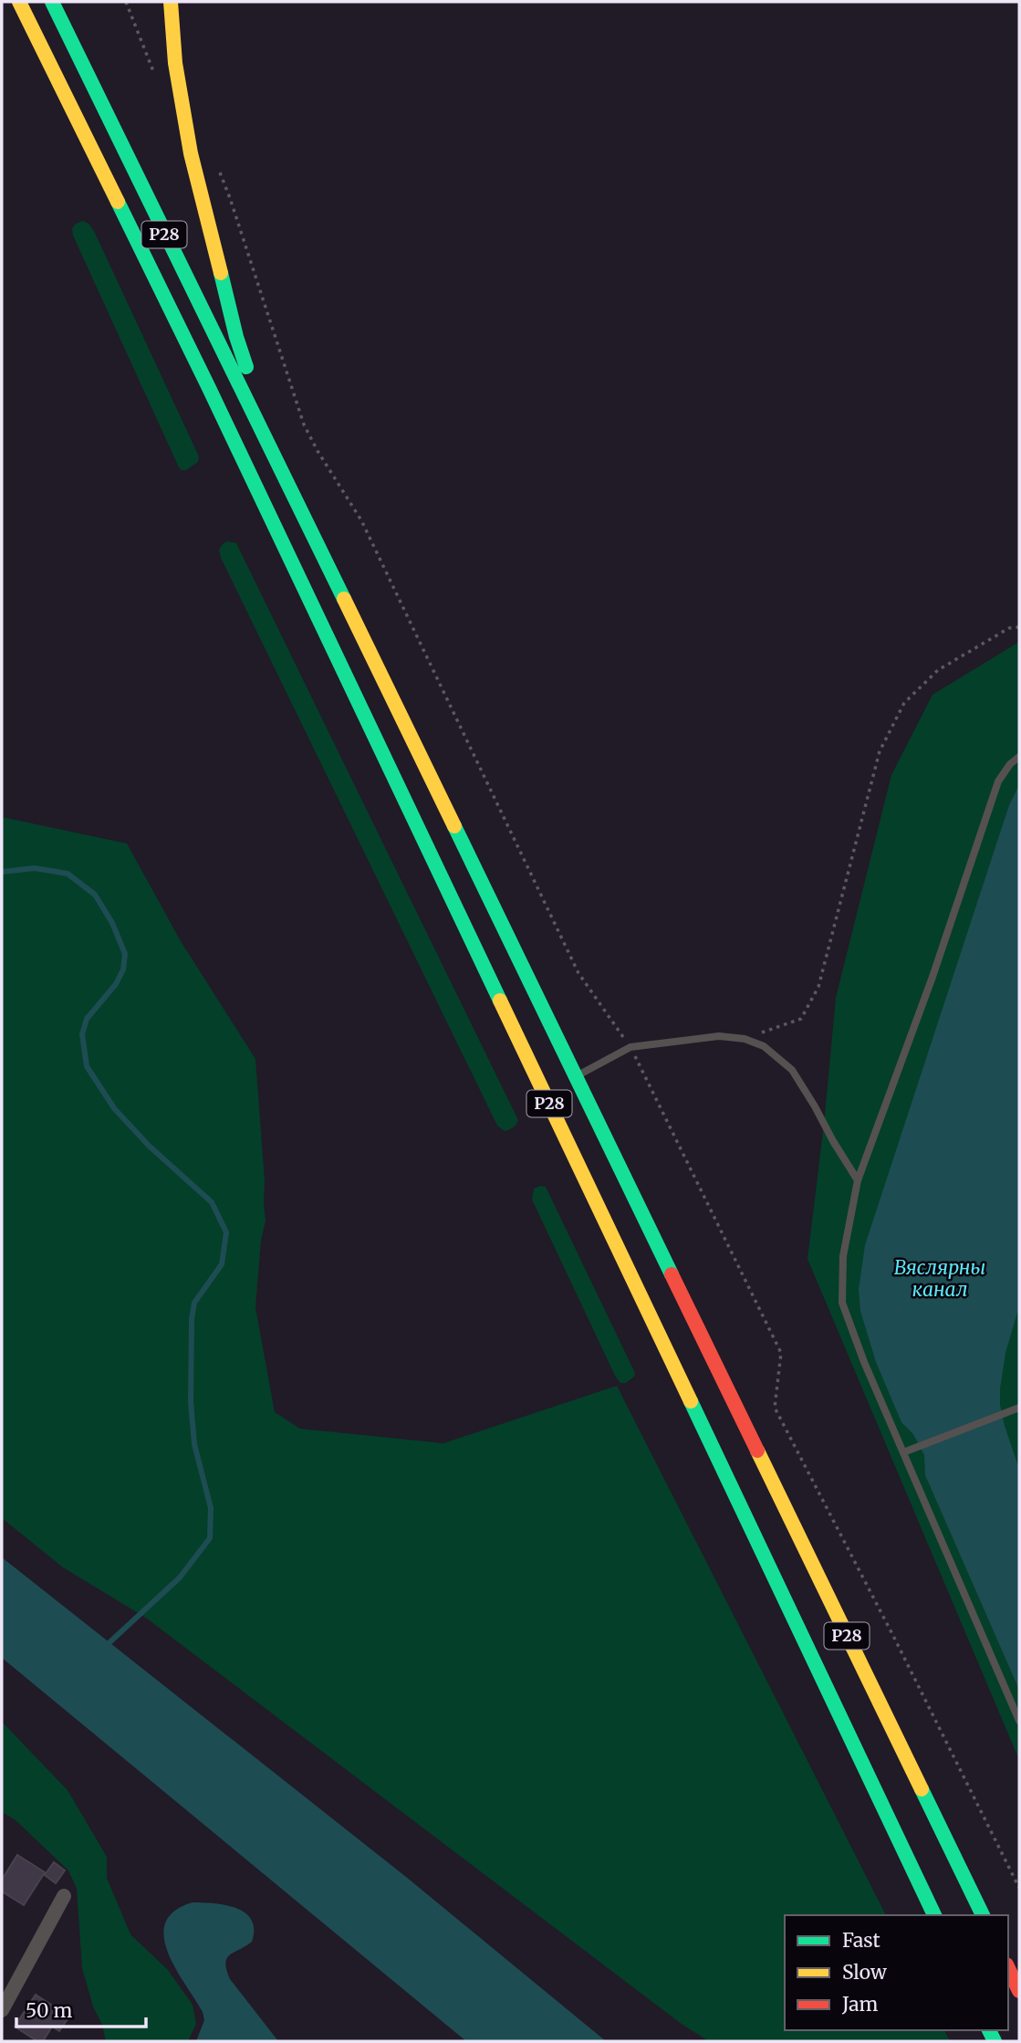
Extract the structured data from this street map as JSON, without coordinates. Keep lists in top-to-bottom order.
{
  "streets": {
    "highway": ["Р28"]
  },
  "water": ["Вяслярны канал"],
  "legend": ["Fast", "Slow", "Jam"],
  "scale_bar": "50 m"
}
